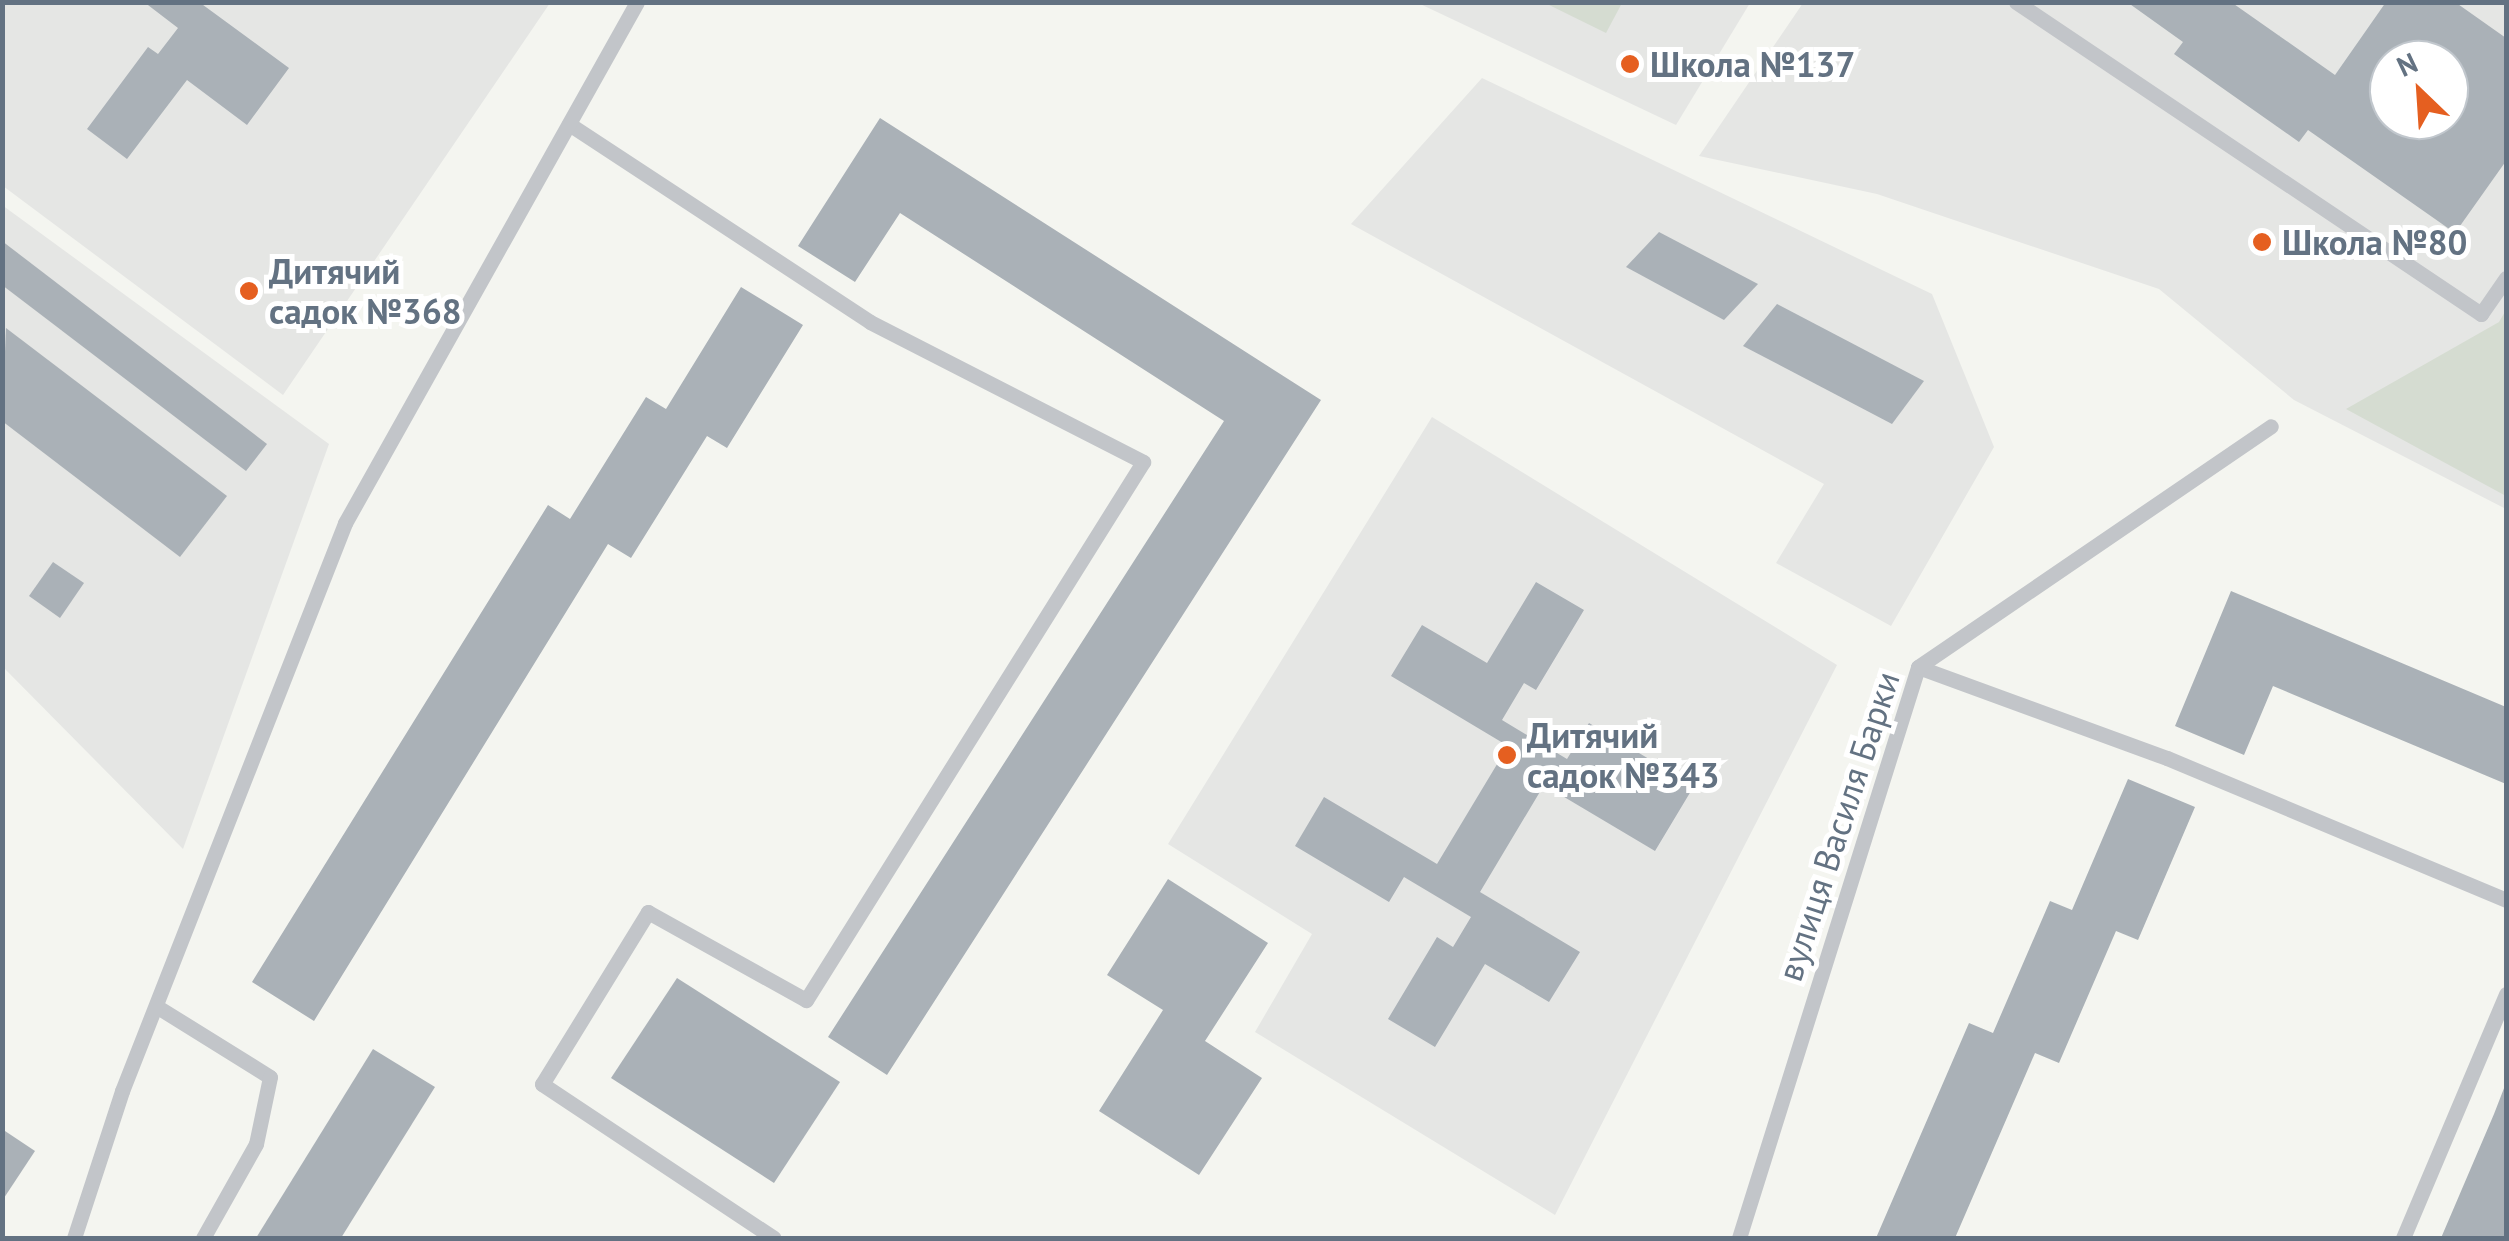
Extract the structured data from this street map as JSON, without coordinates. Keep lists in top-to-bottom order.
{
  "streets": {
    "lane": ["вулиця Василя Барки"]
  },
  "places": [
    "Школа №137",
    "Школа №80",
    "Дитячий садок №368",
    "Дитячий садок №343"
  ],
  "north": "top left"
}
